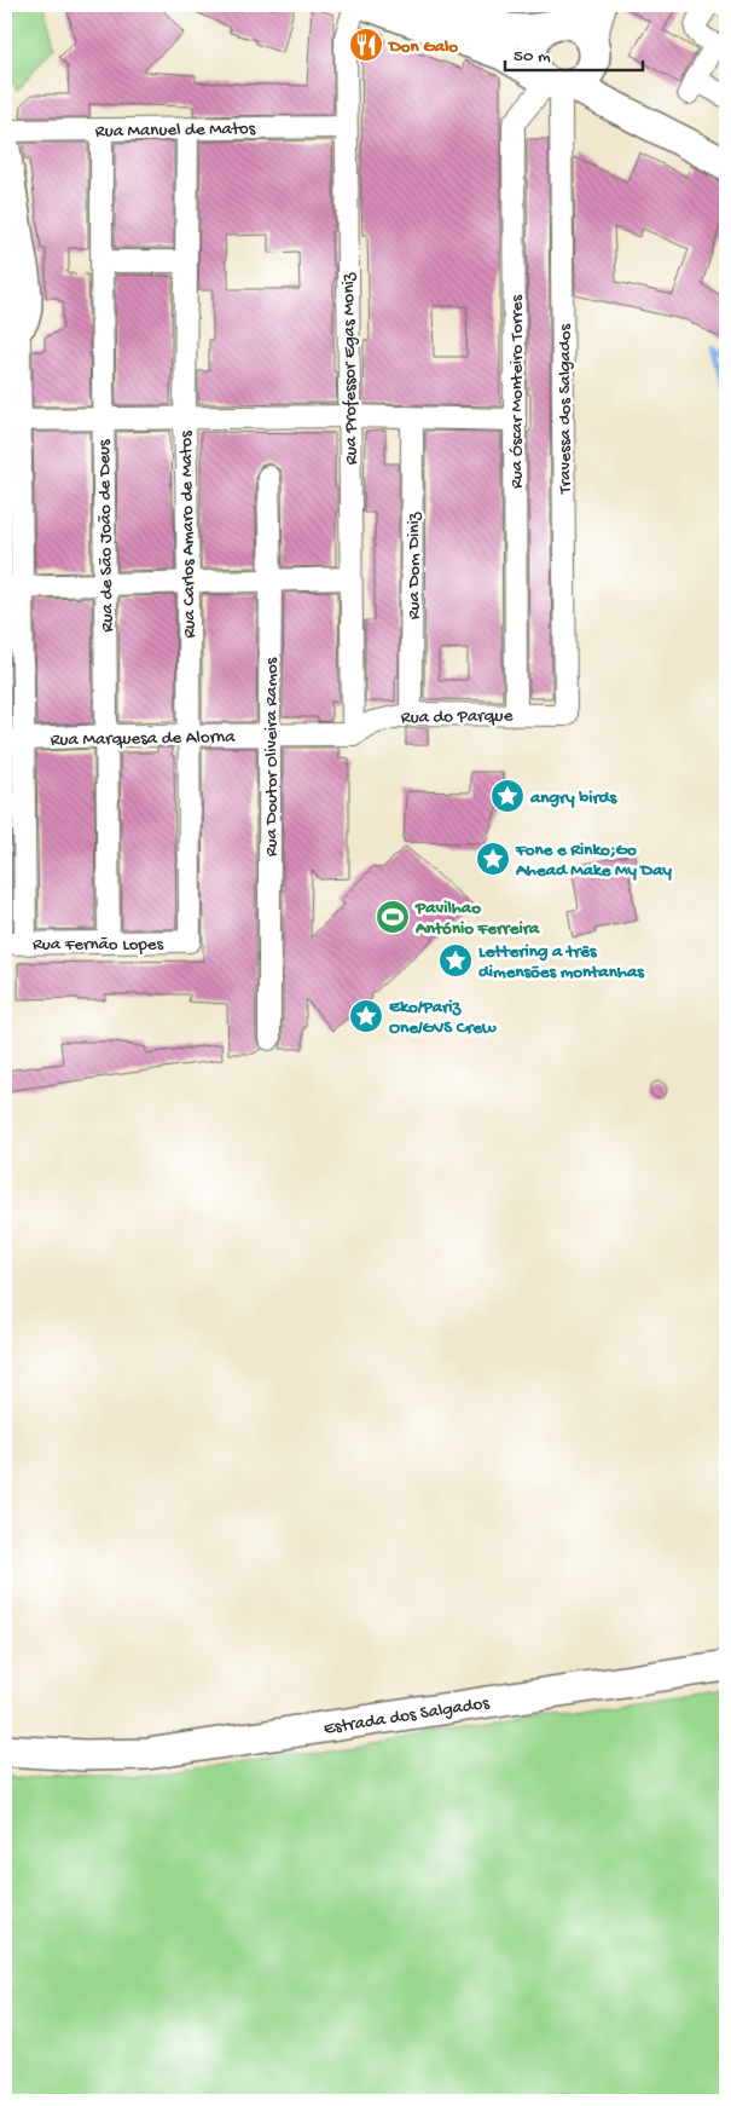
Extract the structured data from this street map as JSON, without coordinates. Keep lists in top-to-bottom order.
{
  "streets": {
    "main road": ["Estrada dos Salgados"],
    "street": [
      "Rua Manuel de Matos",
      "Rua Professor Egas Moniz",
      "Rua Óscar Monteiro Torres",
      "Travessa dos Salgados",
      "Rua Carlos Amaro de Matos",
      "Rua de São João de Deus",
      "Rua Dom Diniz",
      "Rua do Parque",
      "Rua Marquesa de Alorna",
      "Rua Doutor Oliveira Ramos",
      "Rua Fernão Lopes"
    ]
  },
  "crossings": [
    ["Rua Manuel de Matos", "Rua Professor Egas Moniz"],
    ["Rua Manuel de Matos", "Rua Carlos Amaro de Matos"],
    ["Rua Manuel de Matos", "Rua de São João de Deus"],
    ["Rua Professor Egas Moniz", "Rua do Parque"],
    ["Rua Professor Egas Moniz", "Rua Marquesa de Alorna"],
    ["Rua Óscar Monteiro Torres", "Travessa dos Salgados"],
    ["Rua Óscar Monteiro Torres", "Rua do Parque"],
    ["Travessa dos Salgados", "Rua do Parque"],
    ["Rua Carlos Amaro de Matos", "Rua Marquesa de Alorna"],
    ["Rua Carlos Amaro de Matos", "Rua Fernão Lopes"],
    ["Rua de São João de Deus", "Rua Marquesa de Alorna"],
    ["Rua de São João de Deus", "Rua Fernão Lopes"],
    ["Rua Dom Diniz", "Rua do Parque"],
    ["Rua do Parque", "Rua Marquesa de Alorna"],
    ["Rua Marquesa de Alorna", "Rua Doutor Oliveira Ramos"]
  ],
  "places": {
    "restaurant": ["Don Galo"],
    "place": [
      "angry birds",
      "Fone e Rinko;Go Ahead Make My Day",
      "Lettering a três dimensões montanhas",
      "Eko/Pariz One/GVS Crew"
    ],
    "sports": ["Pavilhao António Ferreira"]
  },
  "scale_bar": "50 m"
}
